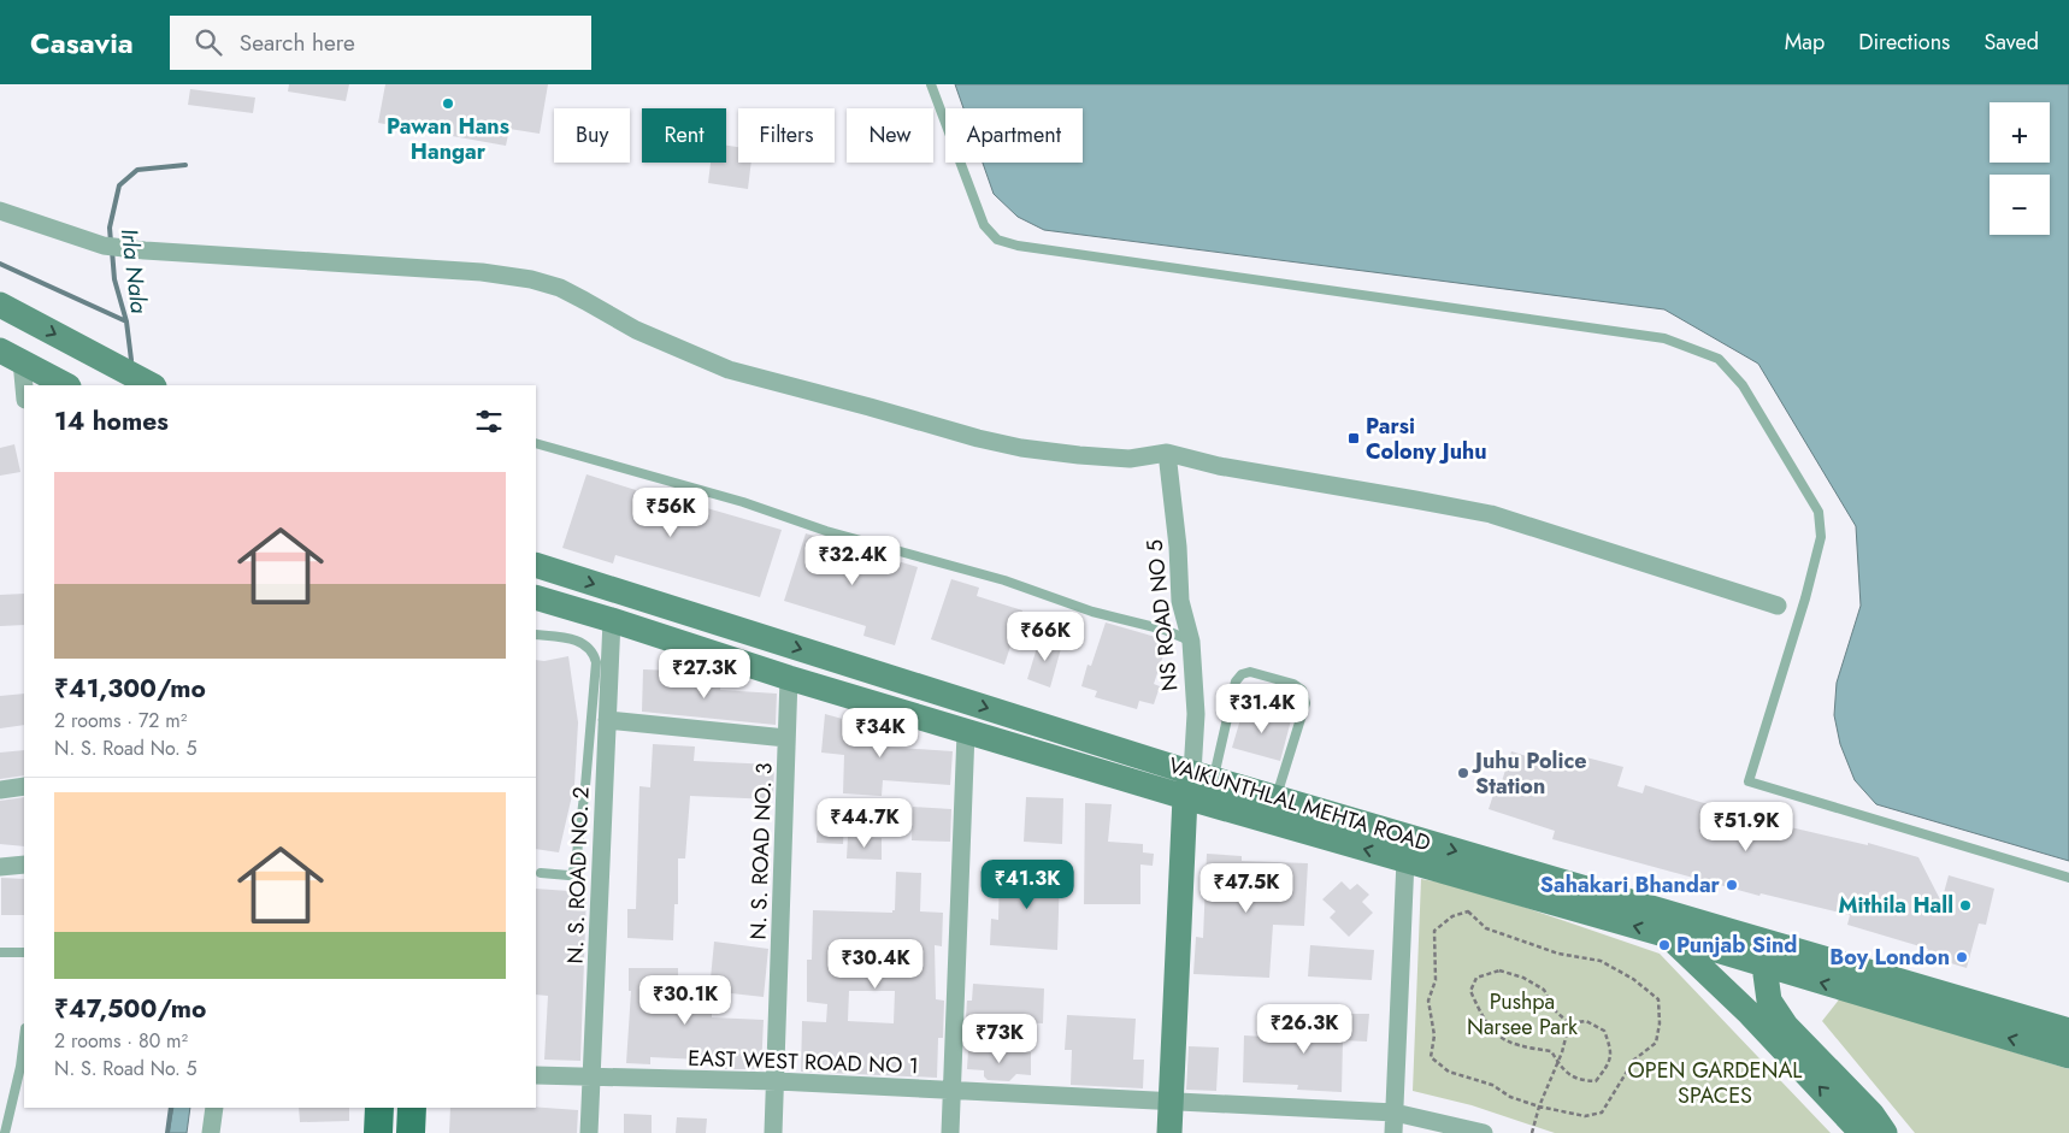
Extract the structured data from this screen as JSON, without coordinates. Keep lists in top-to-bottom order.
{
  "streets": {
    "main road": ["VAIKUNTHLAL MEHTA ROAD"],
    "street": [
      "NS ROAD NO 5",
      "N. S. ROAD NO. 3",
      "N. S. ROAD NO. 2",
      "EAST WEST ROAD NO 1"
    ]
  },
  "crossings": [
    ["NS ROAD NO 5", "VAIKUNTHLAL MEHTA ROAD"],
    ["VAIKUNTHLAL MEHTA ROAD", "N. S. ROAD NO. 3"],
    ["VAIKUNTHLAL MEHTA ROAD", "N. S. ROAD NO. 2"],
    ["N. S. ROAD NO. 3", "EAST WEST ROAD NO 1"],
    ["N. S. ROAD NO. 2", "EAST WEST ROAD NO 1"]
  ],
  "water": ["Irla Nala"],
  "parks": ["Pushpa Narsee Park", "OPEN GARDENAL SPACES"],
  "places": {
    "other": [
      "Pawan Hans Hangar",
      "Juhu Police Station",
      "Sahakari Bhandar",
      "Mithila Hall",
      "Punjab Sind",
      "Boy London"
    ],
    "transit": ["Parsi Colony Juhu"]
  },
  "page": {
    "header": "Casavia",
    "search": "Search here",
    "nav": ["Map", "Directions", "Saved"],
    "map_buttons": ["+", "−"],
    "chip": [
      "Buy",
      "Rent",
      "Filters",
      "New",
      "Apartment"
    ],
    "heading": "14 homes",
    "list": [
      {
        "name": "₹41,300/mo",
        "note": "2 rooms · 72 m² · N. S. Road No. 5"
      },
      {
        "name": "₹47,500/mo",
        "note": "2 rooms · 80 m² · N. S. Road No. 5"
      }
    ],
    "price": [
      "₹56K",
      "₹32.4K",
      "₹66K",
      "₹27.3K",
      "₹31.4K",
      "₹34K",
      "₹44.7K",
      "₹51.9K",
      "₹41.3K",
      "₹47.5K",
      "₹30.4K",
      "₹30.1K",
      "₹26.3K",
      "₹73K"
    ]
  }
}
